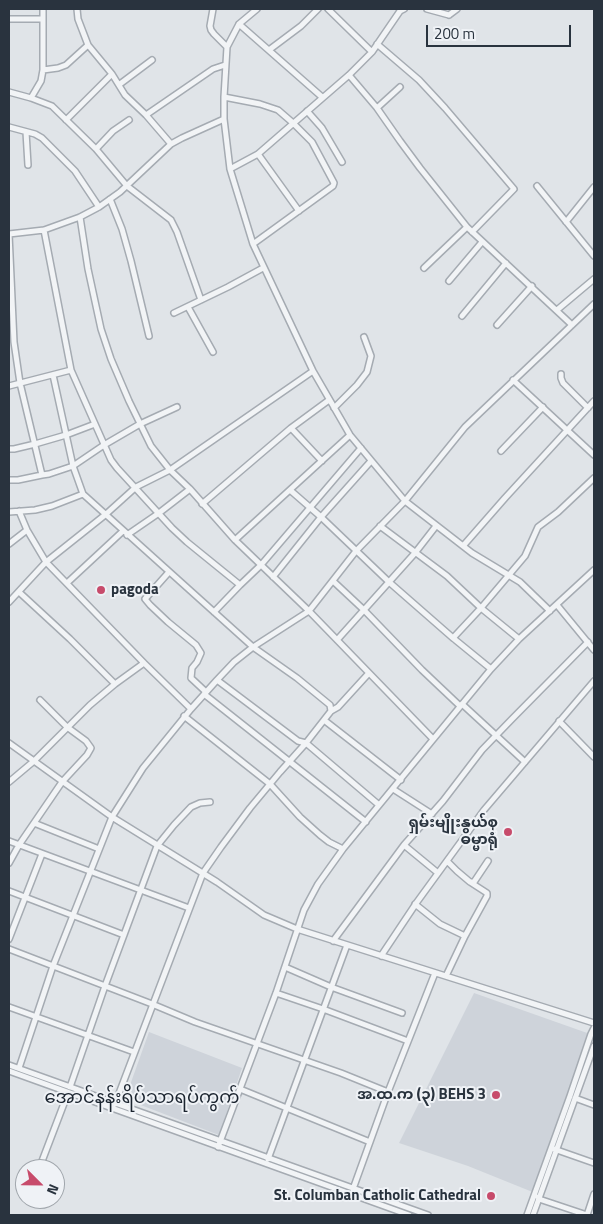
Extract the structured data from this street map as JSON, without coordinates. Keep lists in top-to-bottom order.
{
  "districts": ["အောင်နန်းရိပ်သာရပ်ကွက်"],
  "places": [
    "pagoda",
    "ရှမ်းမျိုးနွယ်စု ဓမ္မာရုံ",
    "အ.ထ.က (၃) BEHS 3",
    "St. Columban Catholic Cathedral"
  ],
  "scale_bar": "200 m",
  "north": "bottom right"
}
